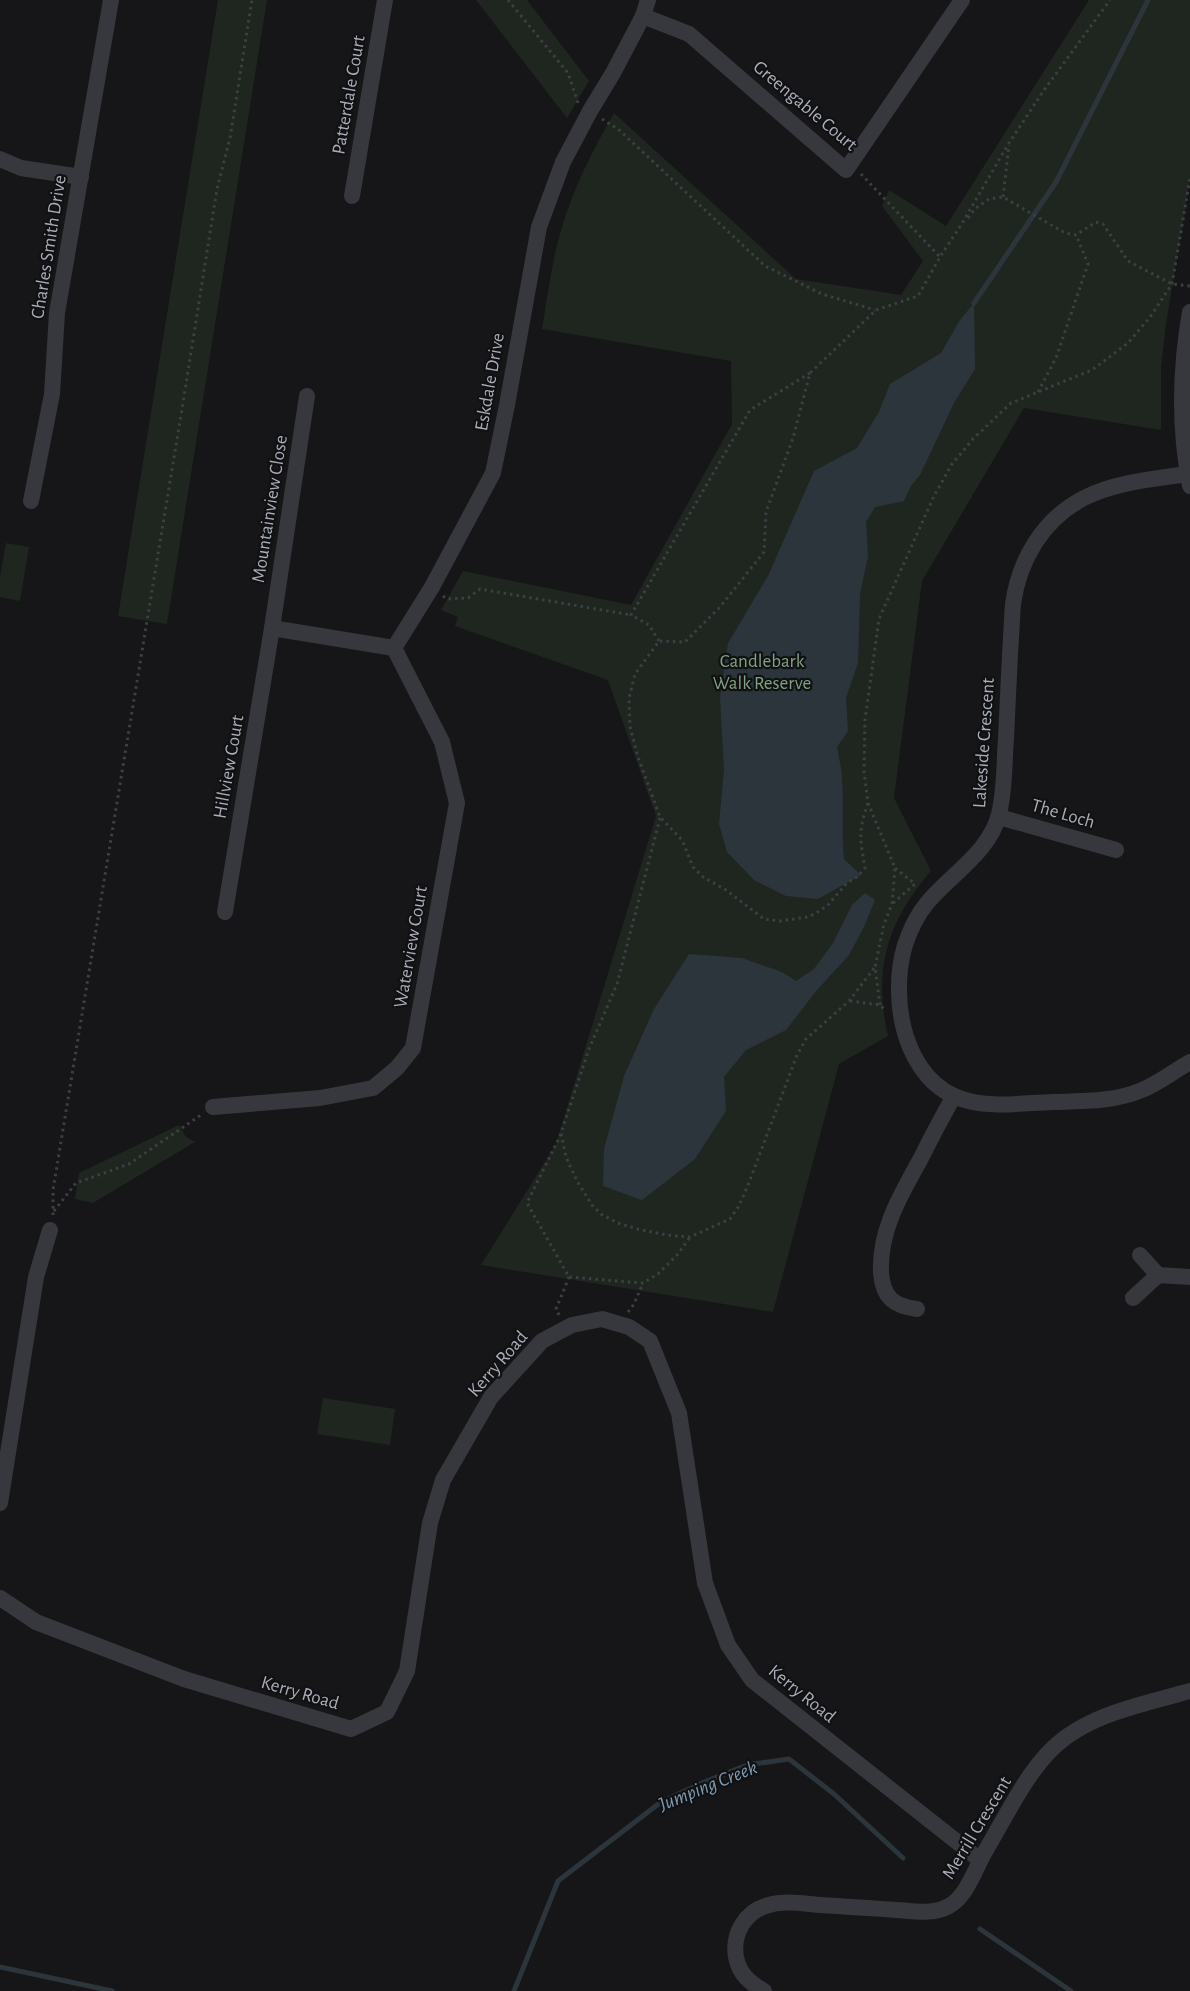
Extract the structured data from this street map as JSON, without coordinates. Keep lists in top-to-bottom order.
{
  "streets": {
    "street": [
      "Patterdale Court",
      "Greengable Court",
      "Charles Smith Drive",
      "Eskdale Drive",
      "Mountainview Close",
      "Lakeside Crescent",
      "Hillview Court",
      "The Loch",
      "Waterview Court",
      "Kerry Road",
      "Merrill Crescent"
    ]
  },
  "crossings": [
    ["Greengable Court", "Eskdale Drive"],
    ["Eskdale Drive", "Waterview Court"],
    ["Mountainview Close", "Hillview Court"],
    ["Lakeside Crescent", "The Loch"],
    ["Kerry Road", "Merrill Crescent"]
  ],
  "water": ["Jumping Creek"],
  "parks": ["Candlebark Walk Reserve"]
}
